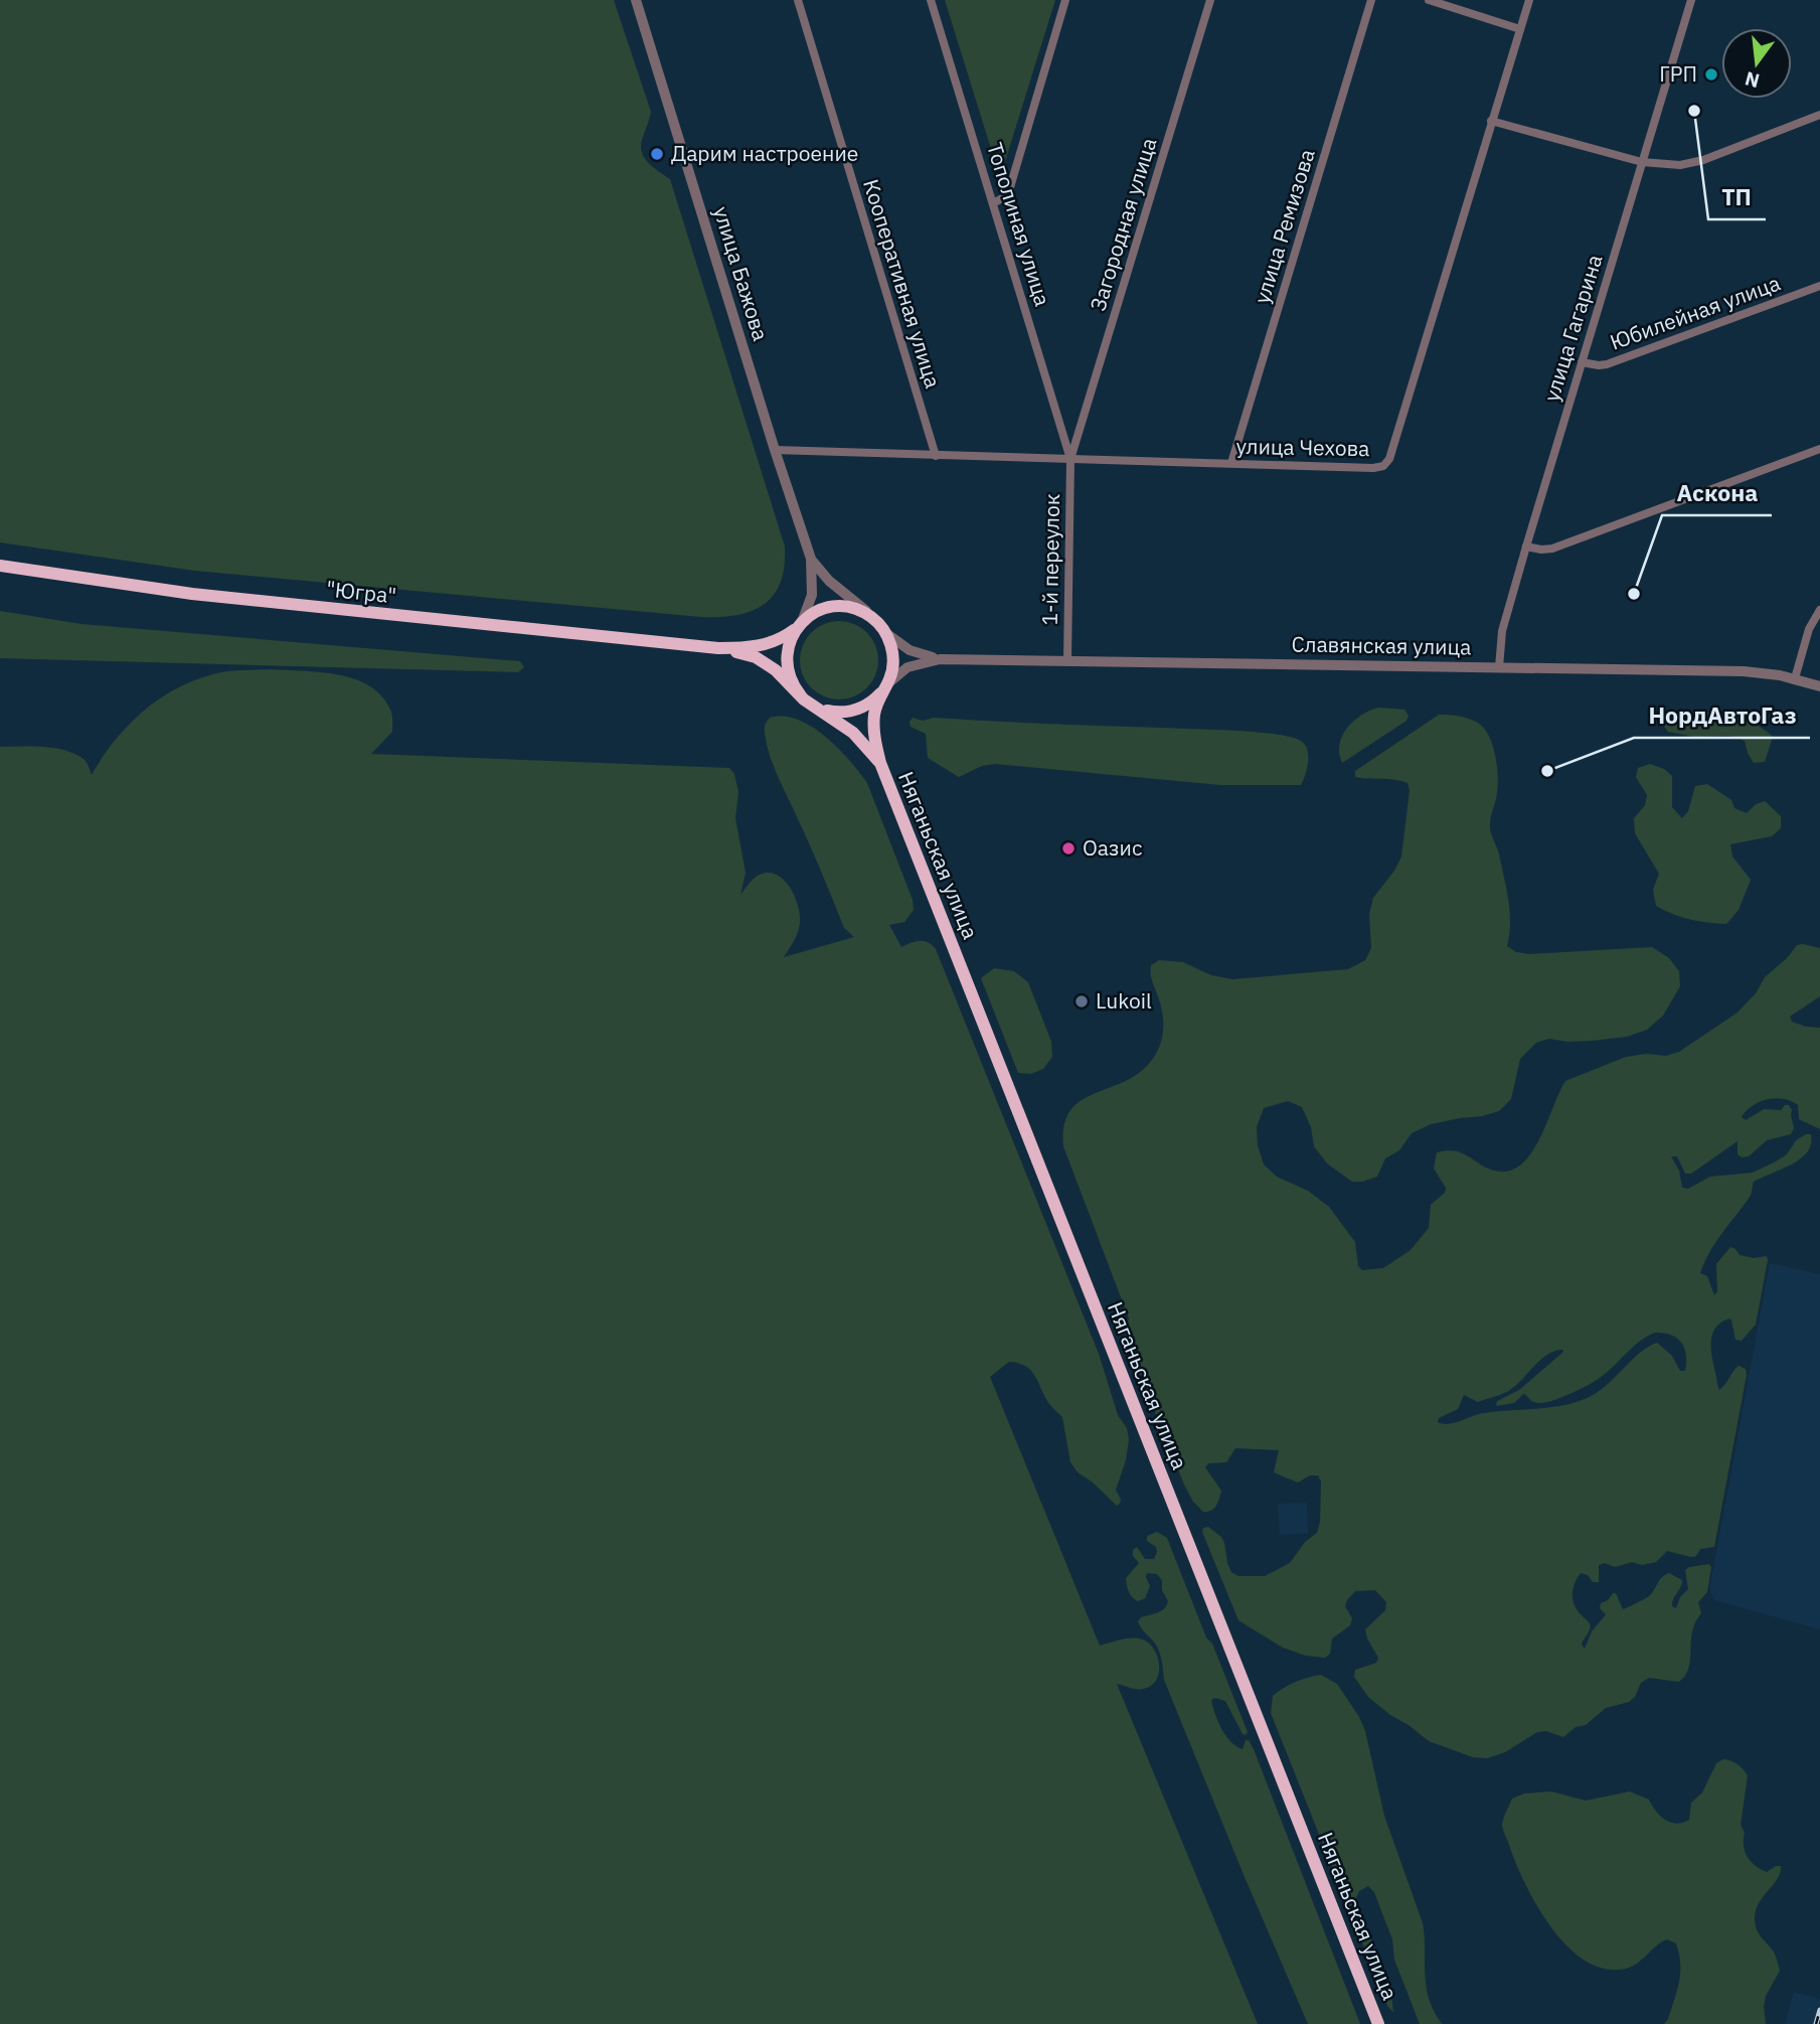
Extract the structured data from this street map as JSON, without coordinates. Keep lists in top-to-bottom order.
{
  "streets": {
    "highway": ["\"Югра\"", "Няганьская улица"],
    "street": [
      "Тополиная улица",
      "Загородная улица",
      "улица Ремизова",
      "улица Бажова",
      "Кооперативная улица",
      "Юбилейная улица",
      "улица Гагарина",
      "улица Чехова",
      "1-й переулок",
      "Славянская улица"
    ]
  },
  "crossings": [
    ["Тополиная улица", "Загородная улица"],
    ["Тополиная улица", "улица Чехова"],
    ["Тополиная улица", "1-й переулок"],
    ["Загородная улица", "улица Чехова"],
    ["Загородная улица", "1-й переулок"],
    ["улица Ремизова", "улица Чехова"],
    ["улица Бажова", "улица Чехова"],
    ["Кооперативная улица", "улица Чехова"],
    ["Юбилейная улица", "улица Гагарина"],
    ["улица Гагарина", "Славянская улица"],
    ["улица Чехова", "1-й переулок"],
    ["1-й переулок", "Славянская улица"]
  ],
  "places": [
    "ГРП",
    "ТП",
    "Дарим настроение",
    "Аскона",
    "НордАвтоГаз",
    "Оазис",
    "Lukoil"
  ],
  "north": "bottom"
}
